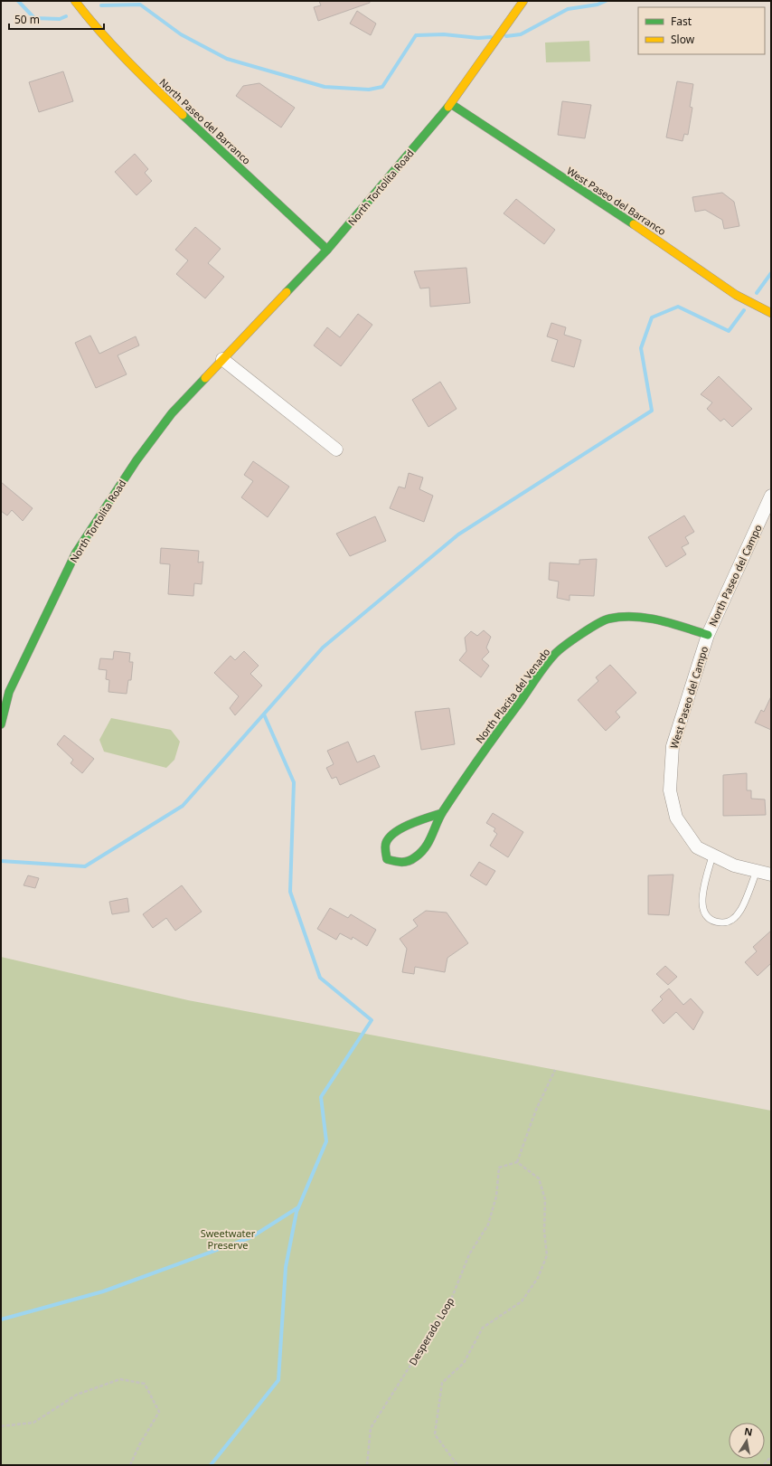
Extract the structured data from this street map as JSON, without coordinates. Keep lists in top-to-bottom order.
{
  "streets": {
    "street": [
      "North Paseo del Barranco",
      "North Tortolita Road",
      "West Paseo del Barranco",
      "North Paseo del Campo",
      "North Placita del Venado",
      "West Paseo del Campo"
    ],
    "path": ["Desperado Loop"]
  },
  "crossings": [
    ["North Paseo del Barranco", "North Tortolita Road"],
    ["North Tortolita Road", "West Paseo del Barranco"],
    ["North Paseo del Campo", "North Placita del Venado"],
    ["North Paseo del Campo", "West Paseo del Campo"],
    ["North Placita del Venado", "West Paseo del Campo"]
  ],
  "parks": ["Sweetwater Preserve"],
  "legend": ["Fast", "Slow"],
  "scale_bar": "50 m",
  "north": "top"
}
